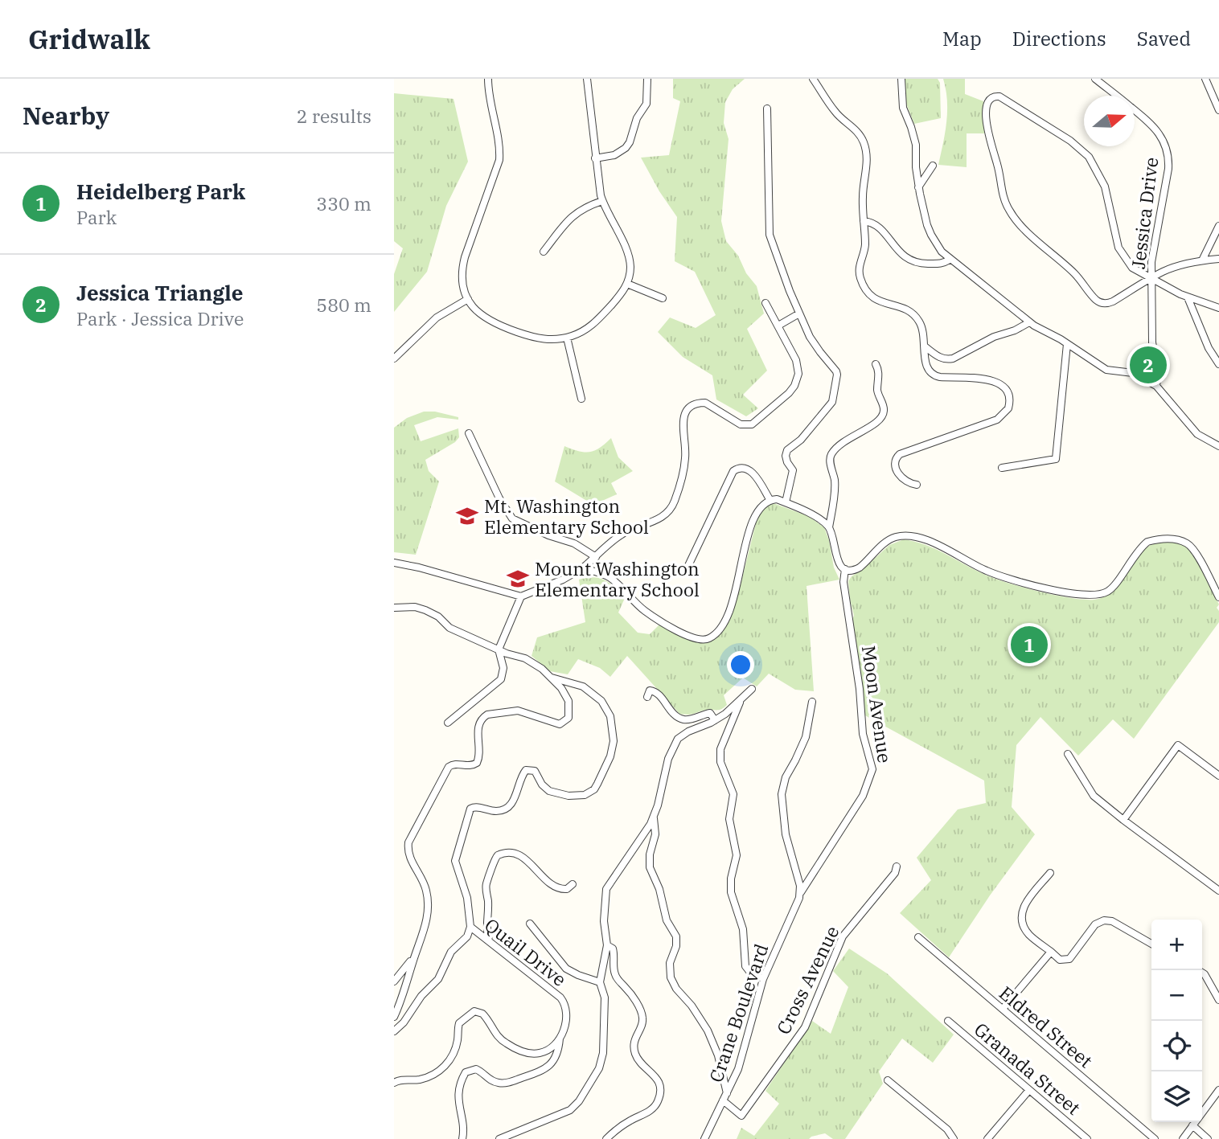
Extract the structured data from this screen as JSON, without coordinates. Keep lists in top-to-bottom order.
{
  "streets": {
    "street": [
      "Jessica Drive",
      "Moon Avenue",
      "Quail Drive",
      "Cross Avenue",
      "Crane Boulevard",
      "Eldred Street",
      "Granada Street"
    ]
  },
  "crossings": [
    ["Moon Avenue", "Crane Boulevard"],
    ["Cross Avenue", "Crane Boulevard"]
  ],
  "places": {
    "school or university": ["Mt. Washington Elementary School", "Mount Washington Elementary School"]
  },
  "north": "right",
  "page": {
    "header": "Gridwalk",
    "nav": ["Map", "Directions", "Saved"],
    "heading": ["Nearby", "2 results"],
    "list": [
      {
        "mark": "1",
        "name": "Heidelberg Park",
        "note": "Park",
        "value": "330 m"
      },
      {
        "mark": "2",
        "name": "Jessica Triangle",
        "note": "Park · Jessica Drive",
        "value": "580 m"
      }
    ],
    "pins": ["2", "1"],
    "map_buttons": ["+", "−"]
  }
}
